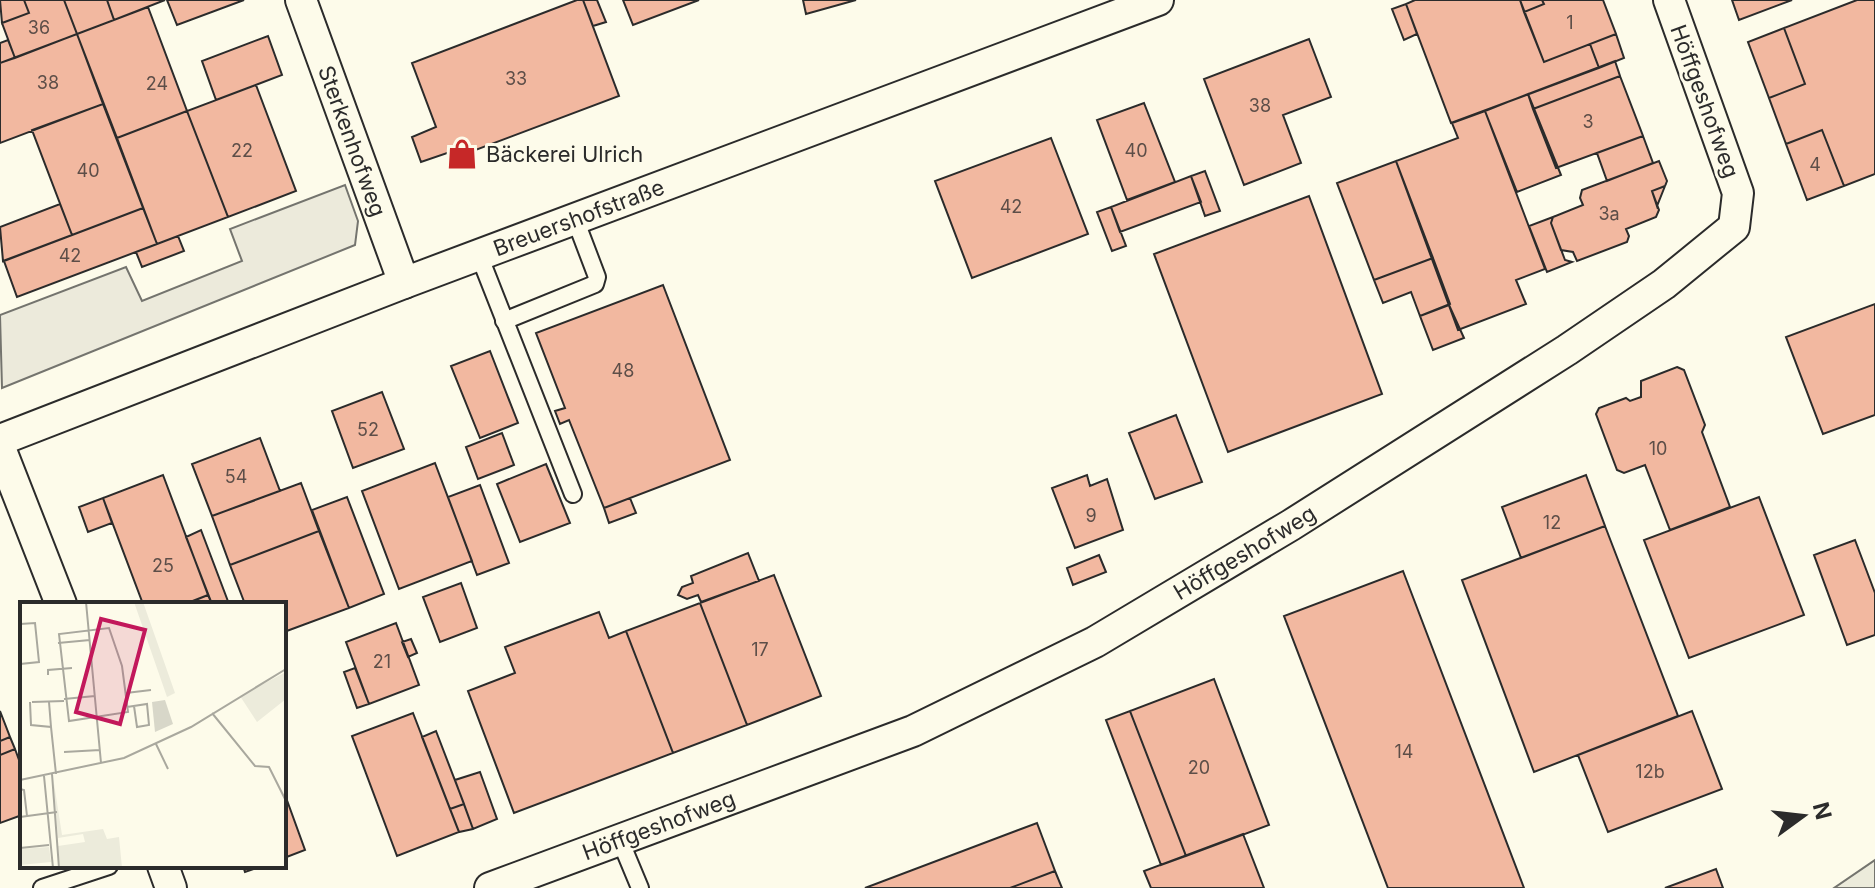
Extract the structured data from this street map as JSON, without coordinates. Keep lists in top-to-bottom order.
{
  "streets": {
    "street": ["Höffgeshofweg", "Sterkenhofweg", "Breuershofstraße"]
  },
  "crossings": [
    ["Sterkenhofweg", "Breuershofstraße"]
  ],
  "places": {
    "shop": ["Bäckerei Ulrich"]
  },
  "house_numbers": [
    "1",
    "36",
    "33",
    "38",
    "24",
    "38",
    "3",
    "22",
    "40",
    "4",
    "40",
    "42",
    "3a",
    "42",
    "48",
    "52",
    "10",
    "54",
    "9",
    "12",
    "25",
    "17",
    "21",
    "14",
    "20",
    "12b"
  ],
  "north": "right"
}
